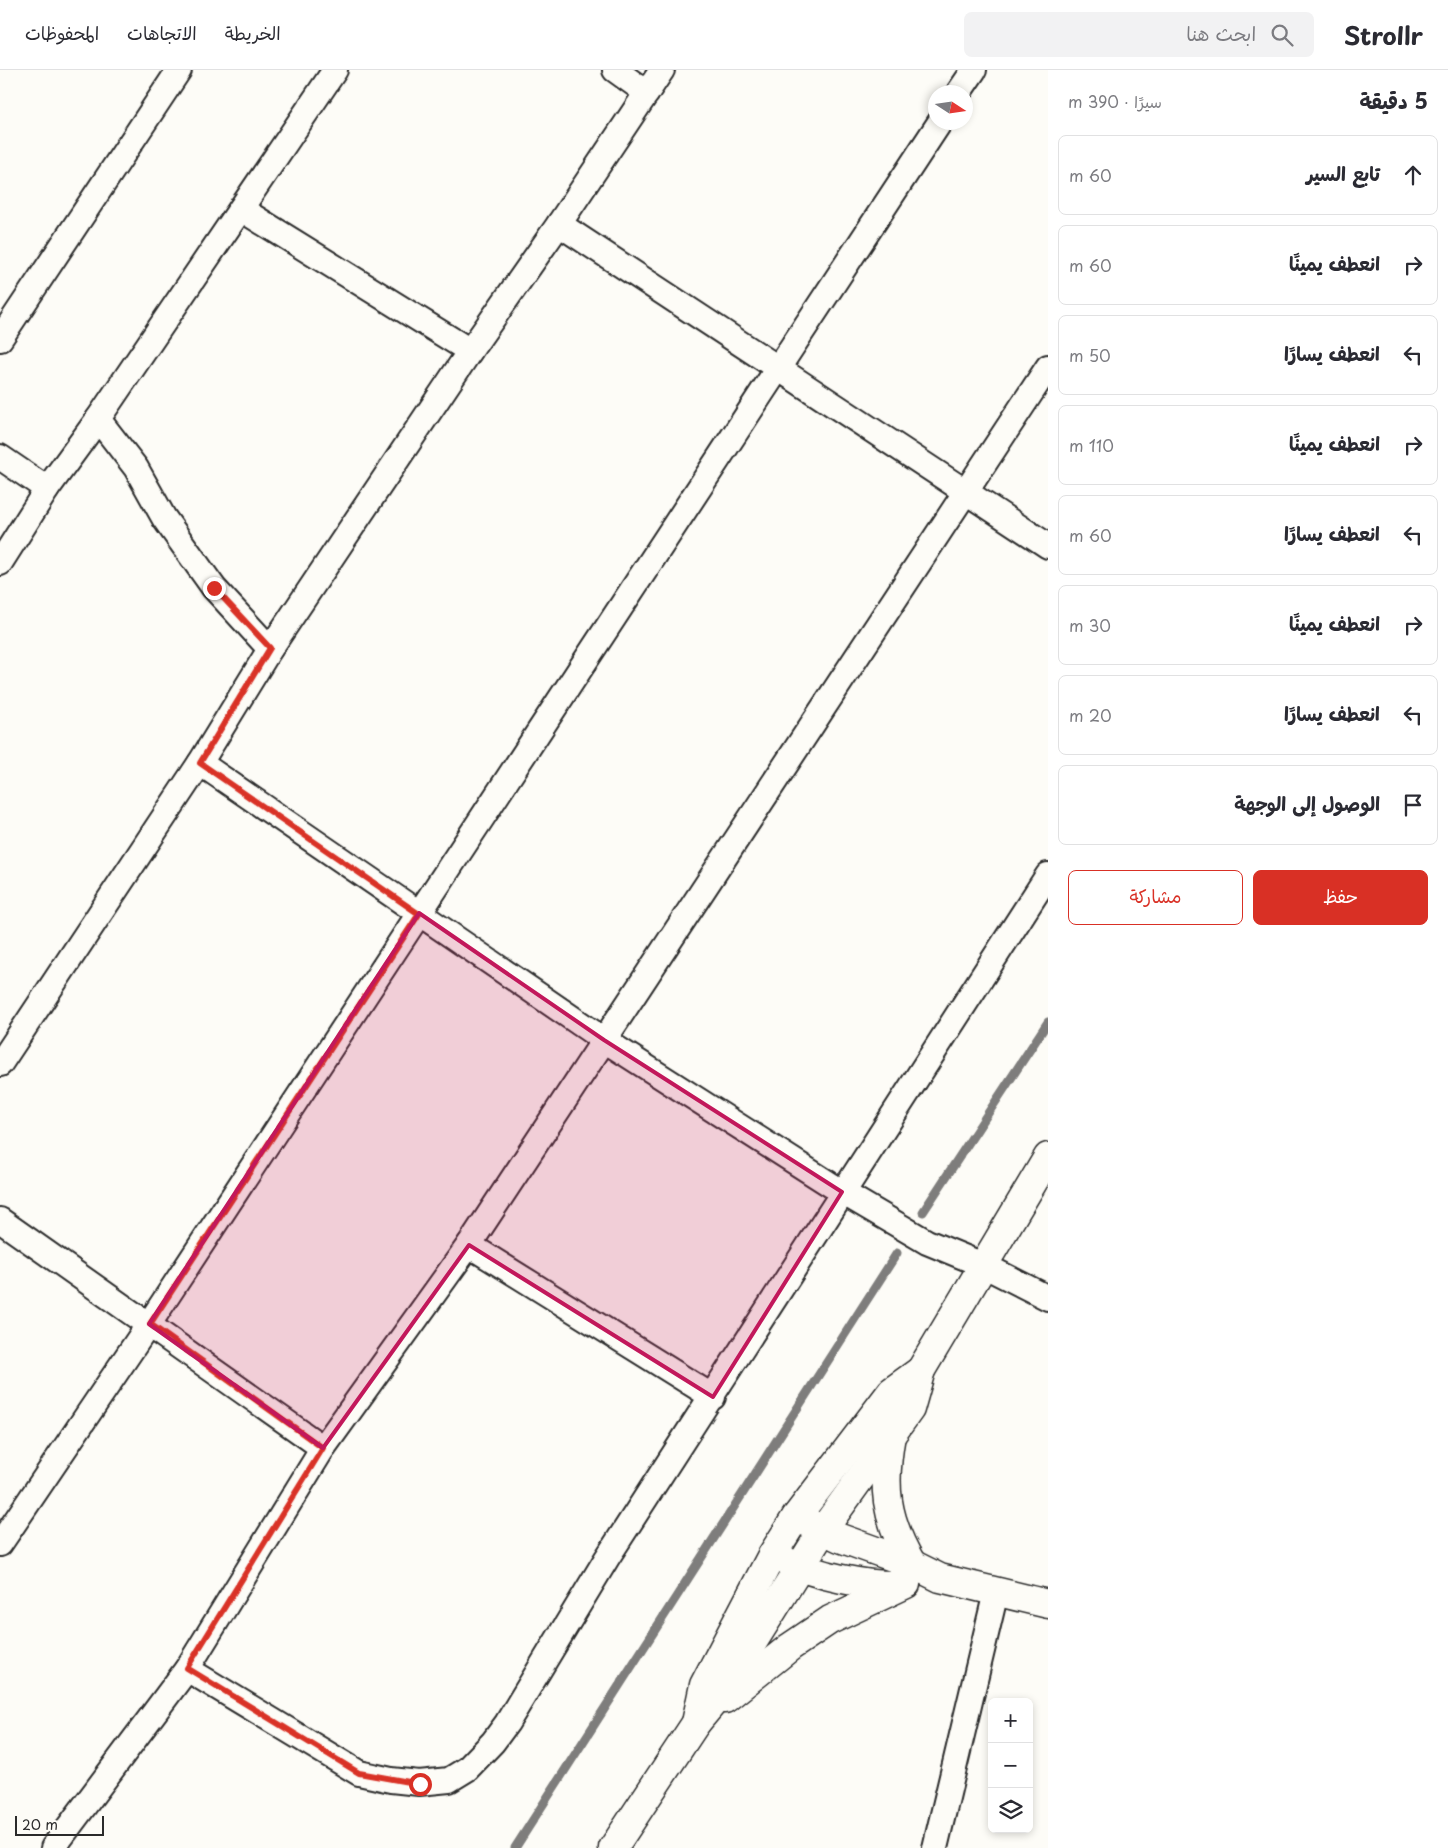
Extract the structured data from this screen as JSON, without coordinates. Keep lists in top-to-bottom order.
{
  "scale_bar": "20 m",
  "north": "right",
  "page": {
    "header": "Strollr",
    "search": "ابحث هنا",
    "nav": ["الخريطة", "الاتجاهات", "المحفوظات"],
    "heading": ["5 دقيقة", "سيرًا · 390 m"],
    "list": [
      ["تابع السير", "60 m"],
      ["انعطف يمينًا", "60 m"],
      ["انعطف يسارًا", "50 m"],
      ["انعطف يمينًا", "110 m"],
      ["انعطف يسارًا", "60 m"],
      ["انعطف يمينًا", "30 m"],
      ["انعطف يسارًا", "20 m"],
      "الوصول إلى الوجهة"
    ],
    "buttons": ["حفظ", "مشاركة"],
    "map_buttons": ["+", "−"],
    "scale": "20 m"
  }
}
